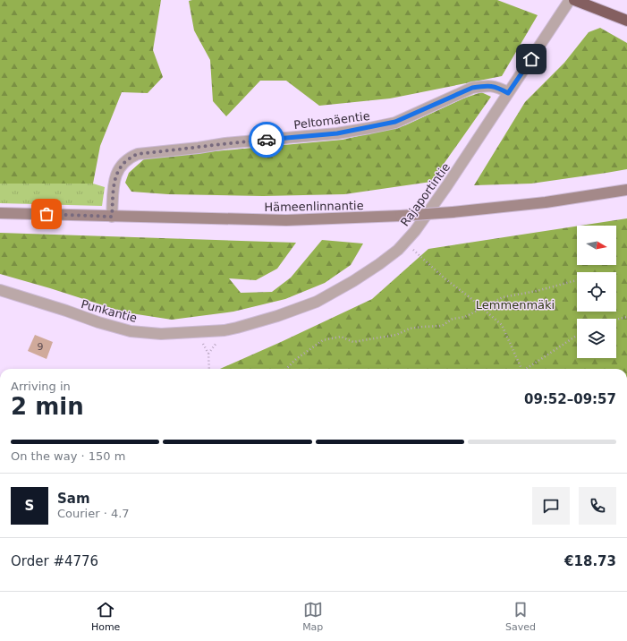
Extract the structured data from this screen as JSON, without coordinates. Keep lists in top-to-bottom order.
{
  "streets": {
    "main road": ["Hämeenlinnantie"],
    "street": ["Peltomäentie", "Rajaportintie", "Punkantie"]
  },
  "crossings": [
    ["Peltomäentie", "Rajaportintie"],
    ["Peltomäentie", "Hämeenlinnantie"],
    ["Rajaportintie", "Punkantie"]
  ],
  "parks": ["Lemmenmäki"],
  "house_numbers": ["9"],
  "north": "right",
  "page": {
    "heading": ["2 min", "Arriving in", "09:52–09:57"],
    "panel": [
      "Sam",
      "Courier · 4.7",
      "Order #4776",
      "€18.73"
    ],
    "bar": "On the way · 150 m",
    "round": "S",
    "tabs": ["Home", "Map", "Saved"]
  }
}
